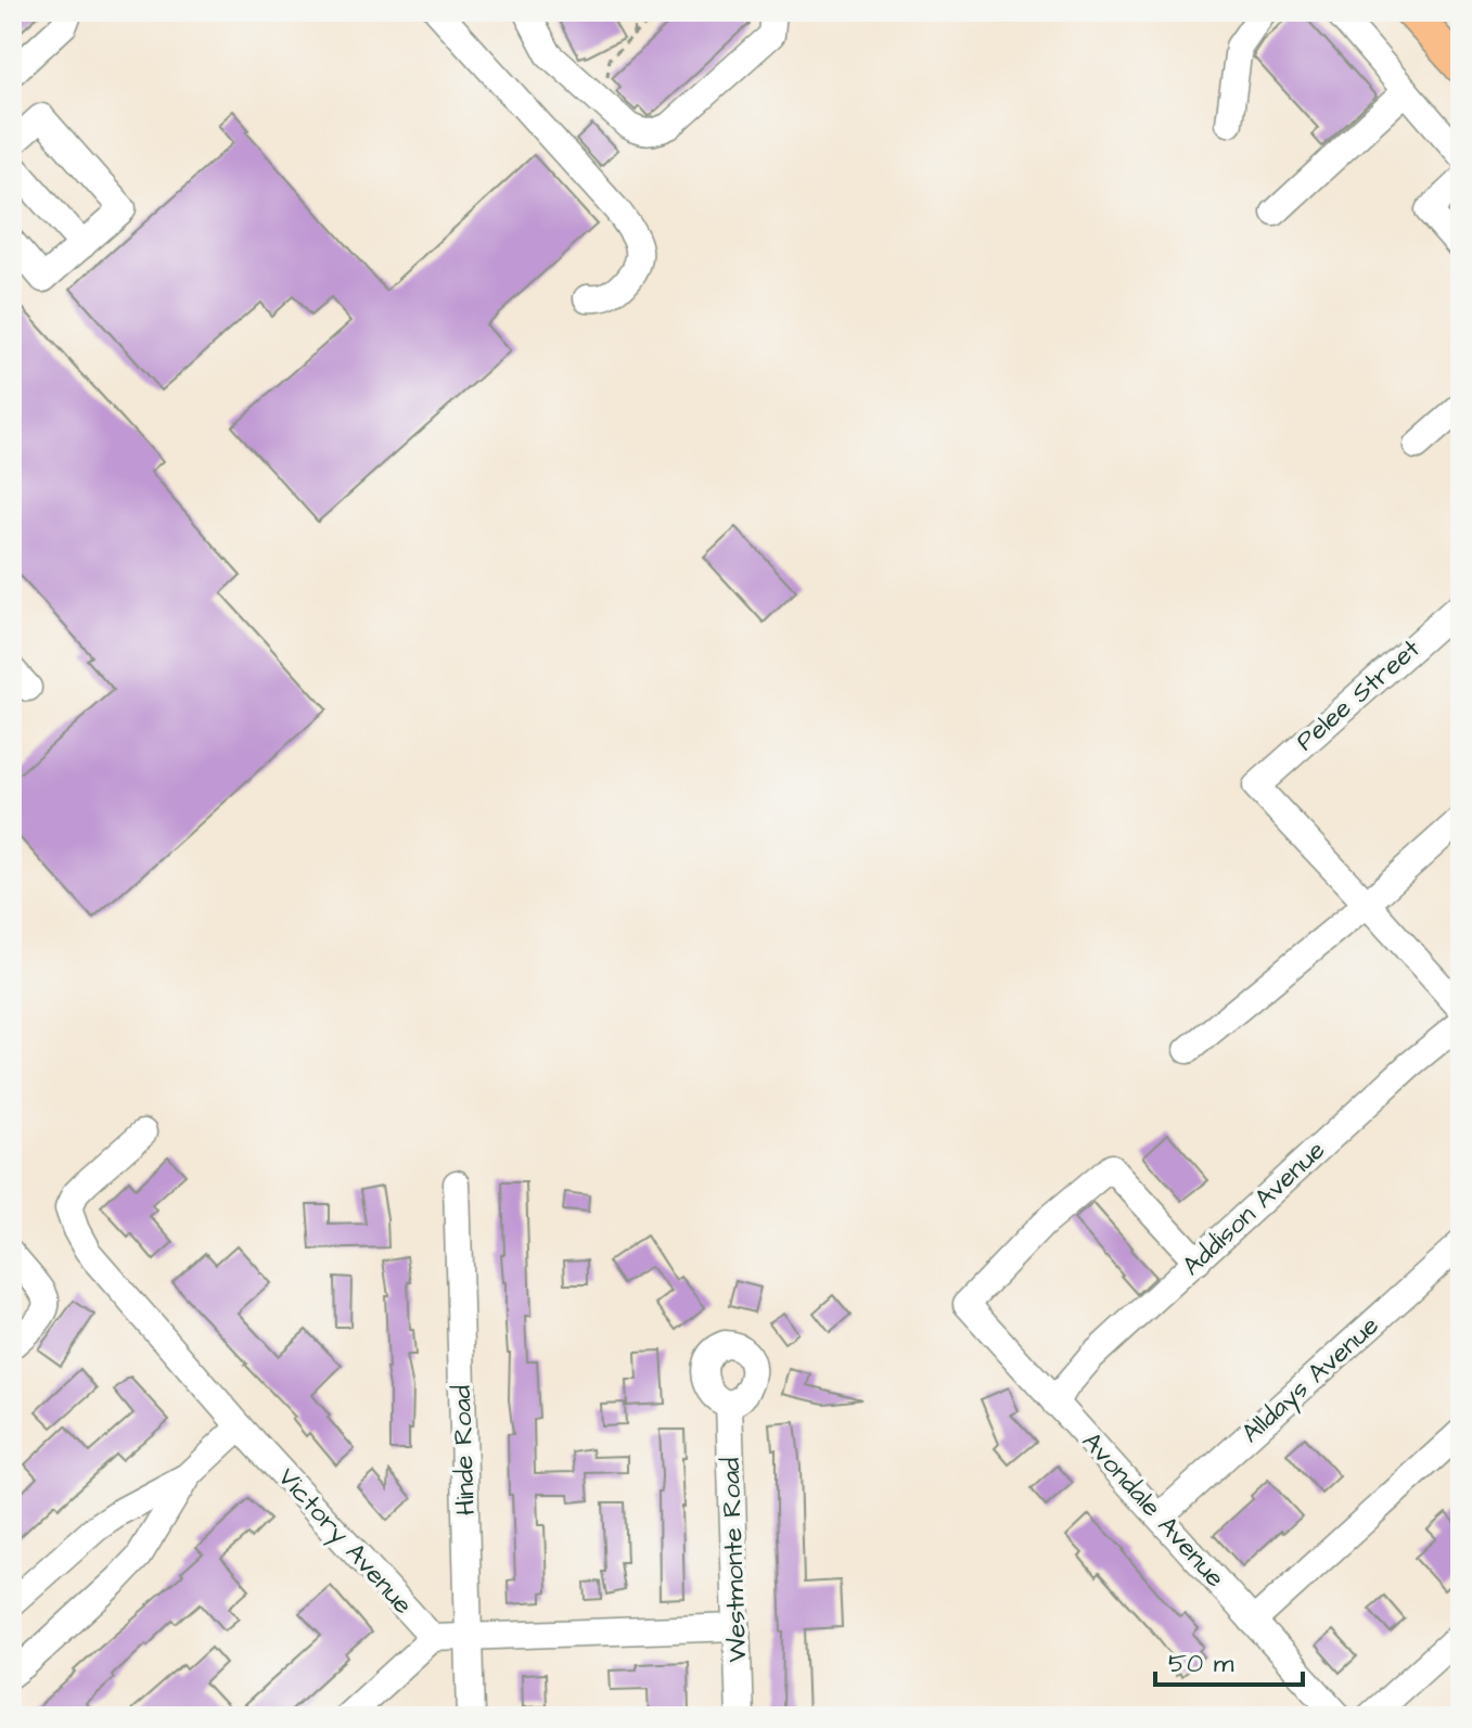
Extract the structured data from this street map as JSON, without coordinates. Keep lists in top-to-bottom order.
{
  "streets": {
    "street": [
      "Pelee Street",
      "Addison Avenue",
      "Alldays Avenue",
      "Hinde Road",
      "Avondale Avenue",
      "Victory Avenue",
      "Westmonte Road"
    ]
  },
  "crossings": [
    ["Addison Avenue", "Avondale Avenue"],
    ["Alldays Avenue", "Avondale Avenue"],
    ["Hinde Road", "Victory Avenue"],
    ["Victory Avenue", "Westmonte Road"]
  ],
  "scale_bar": "50 m"
}
